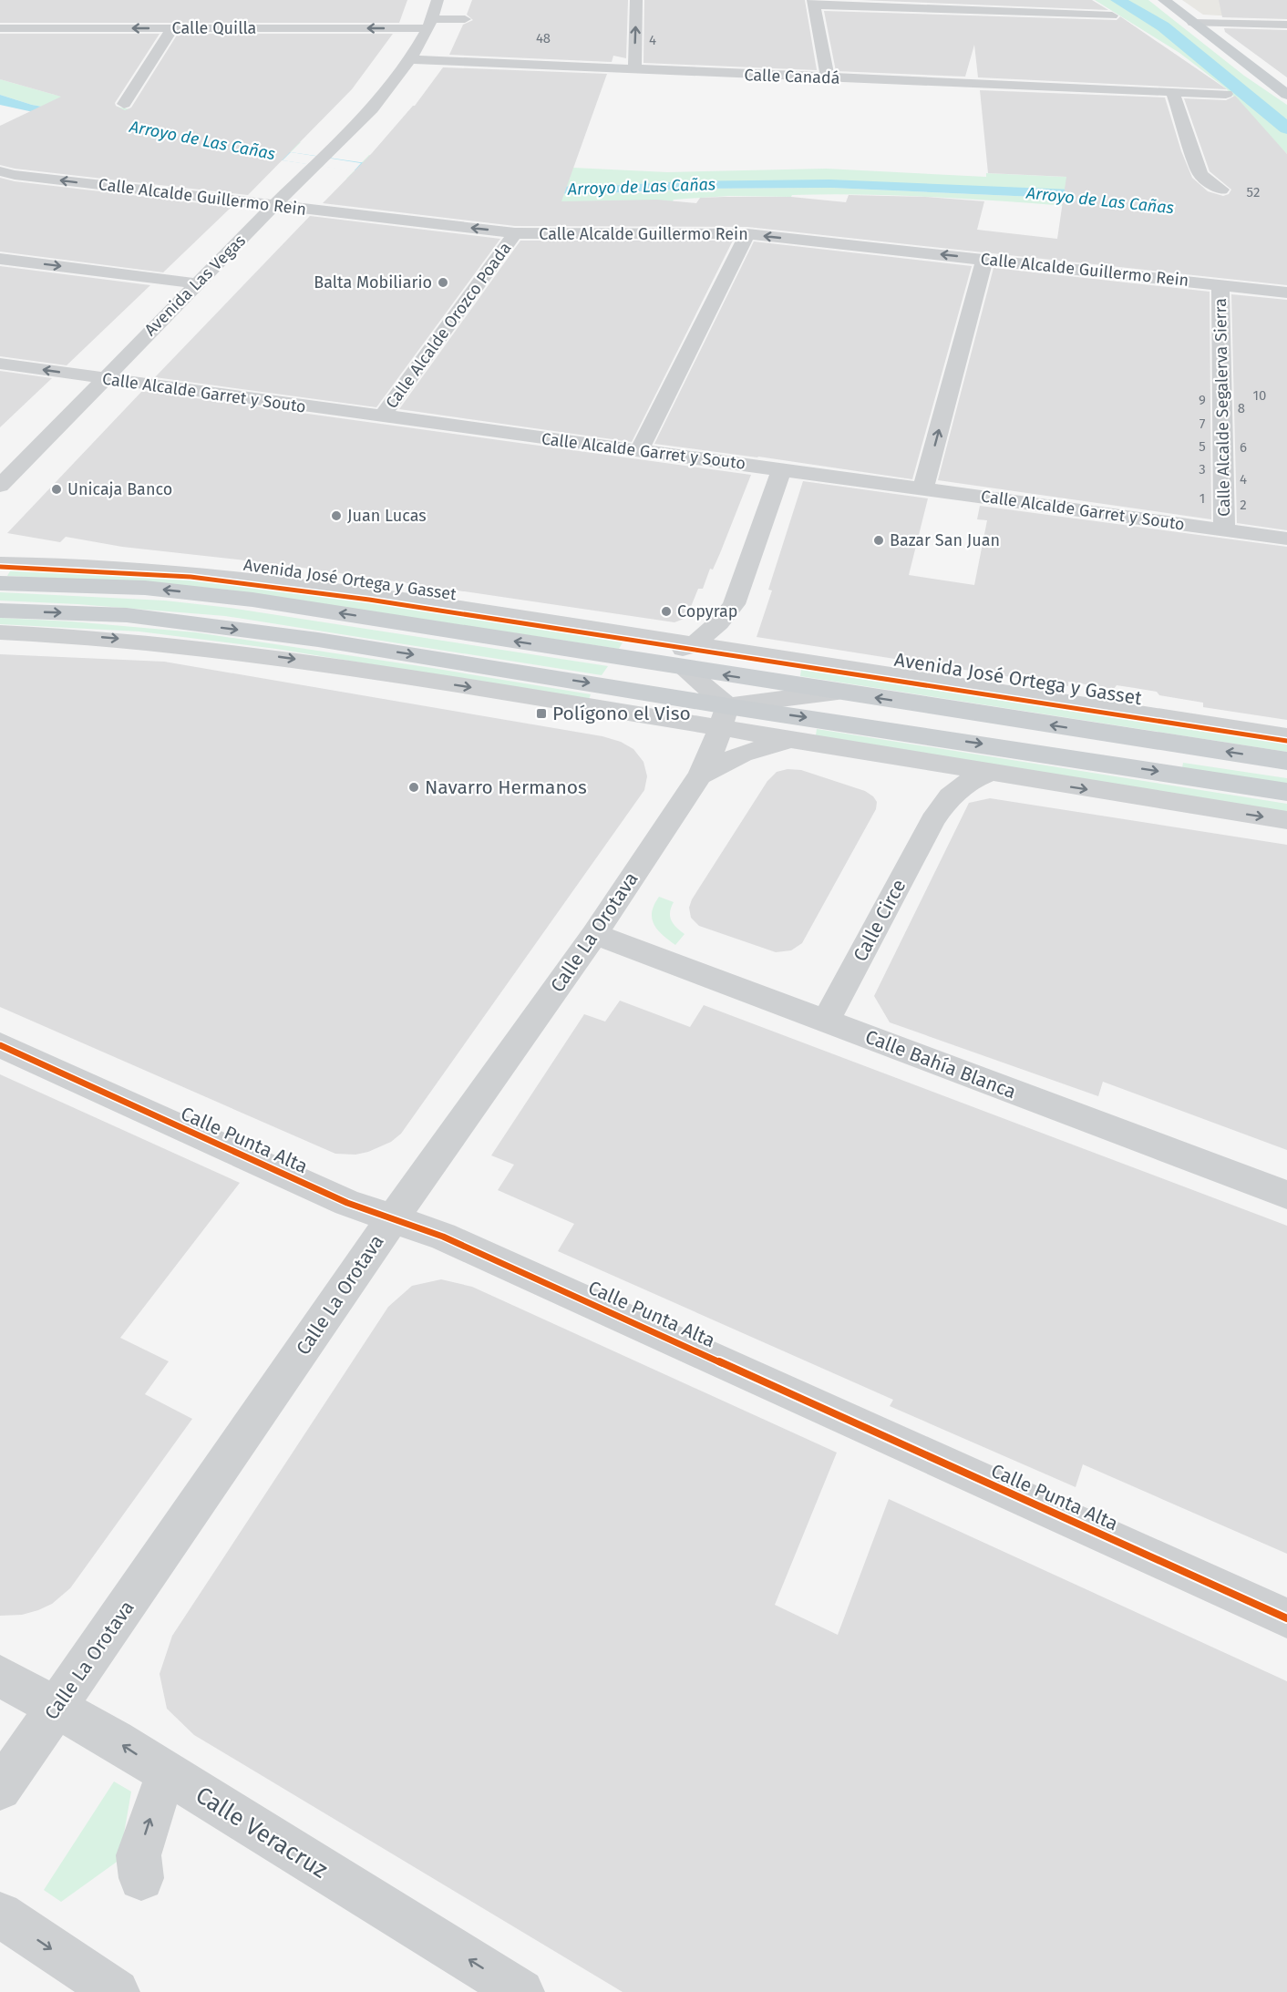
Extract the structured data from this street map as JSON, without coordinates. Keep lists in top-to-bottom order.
{
  "streets": {
    "main road": ["Avenida José Ortega y Gasset"],
    "street": [
      "Calle Quilla",
      "Calle Canadá",
      "Calle Alcalde Guillermo Rein",
      "Avenida Las Vegas",
      "Calle Alcalde Orozco Poada",
      "Calle Alcalde Garret y Souto",
      "Calle Alcalde Segalerva Sierra",
      "Calle Circe",
      "Calle La Orotava",
      "Calle Bahía Blanca",
      "Calle Punta Alta",
      "Calle Veracruz"
    ]
  },
  "crossings": [
    ["Calle Quilla", "Avenida Las Vegas"],
    ["Calle Canadá", "Avenida Las Vegas"],
    ["Calle Alcalde Guillermo Rein", "Avenida Las Vegas"],
    ["Calle Alcalde Guillermo Rein", "Calle Alcalde Orozco Poada"],
    ["Calle Alcalde Guillermo Rein", "Calle Alcalde Segalerva Sierra"],
    ["Avenida Las Vegas", "Calle Alcalde Garret y Souto"],
    ["Calle Alcalde Orozco Poada", "Calle Alcalde Garret y Souto"],
    ["Calle Alcalde Garret y Souto", "Calle Alcalde Segalerva Sierra"],
    ["Calle Circe", "Calle Bahía Blanca"],
    ["Calle La Orotava", "Calle Bahía Blanca"],
    ["Calle La Orotava", "Calle Punta Alta"],
    ["Calle La Orotava", "Calle Veracruz"]
  ],
  "one_way": ["Calle Veracruz"],
  "water": ["Arroyo de Las Cañas"],
  "places": {
    "other": [
      "Balta Mobiliario",
      "Unicaja Banco",
      "Juan Lucas",
      "Bazar San Juan",
      "Copyrap",
      "Navarro Hermanos"
    ],
    "transit": ["Polígono el Viso"]
  },
  "house_numbers": [
    "48",
    "4",
    "52",
    "10",
    "9",
    "8",
    "7",
    "5",
    "6",
    "3",
    "4",
    "1",
    "2"
  ]
}
